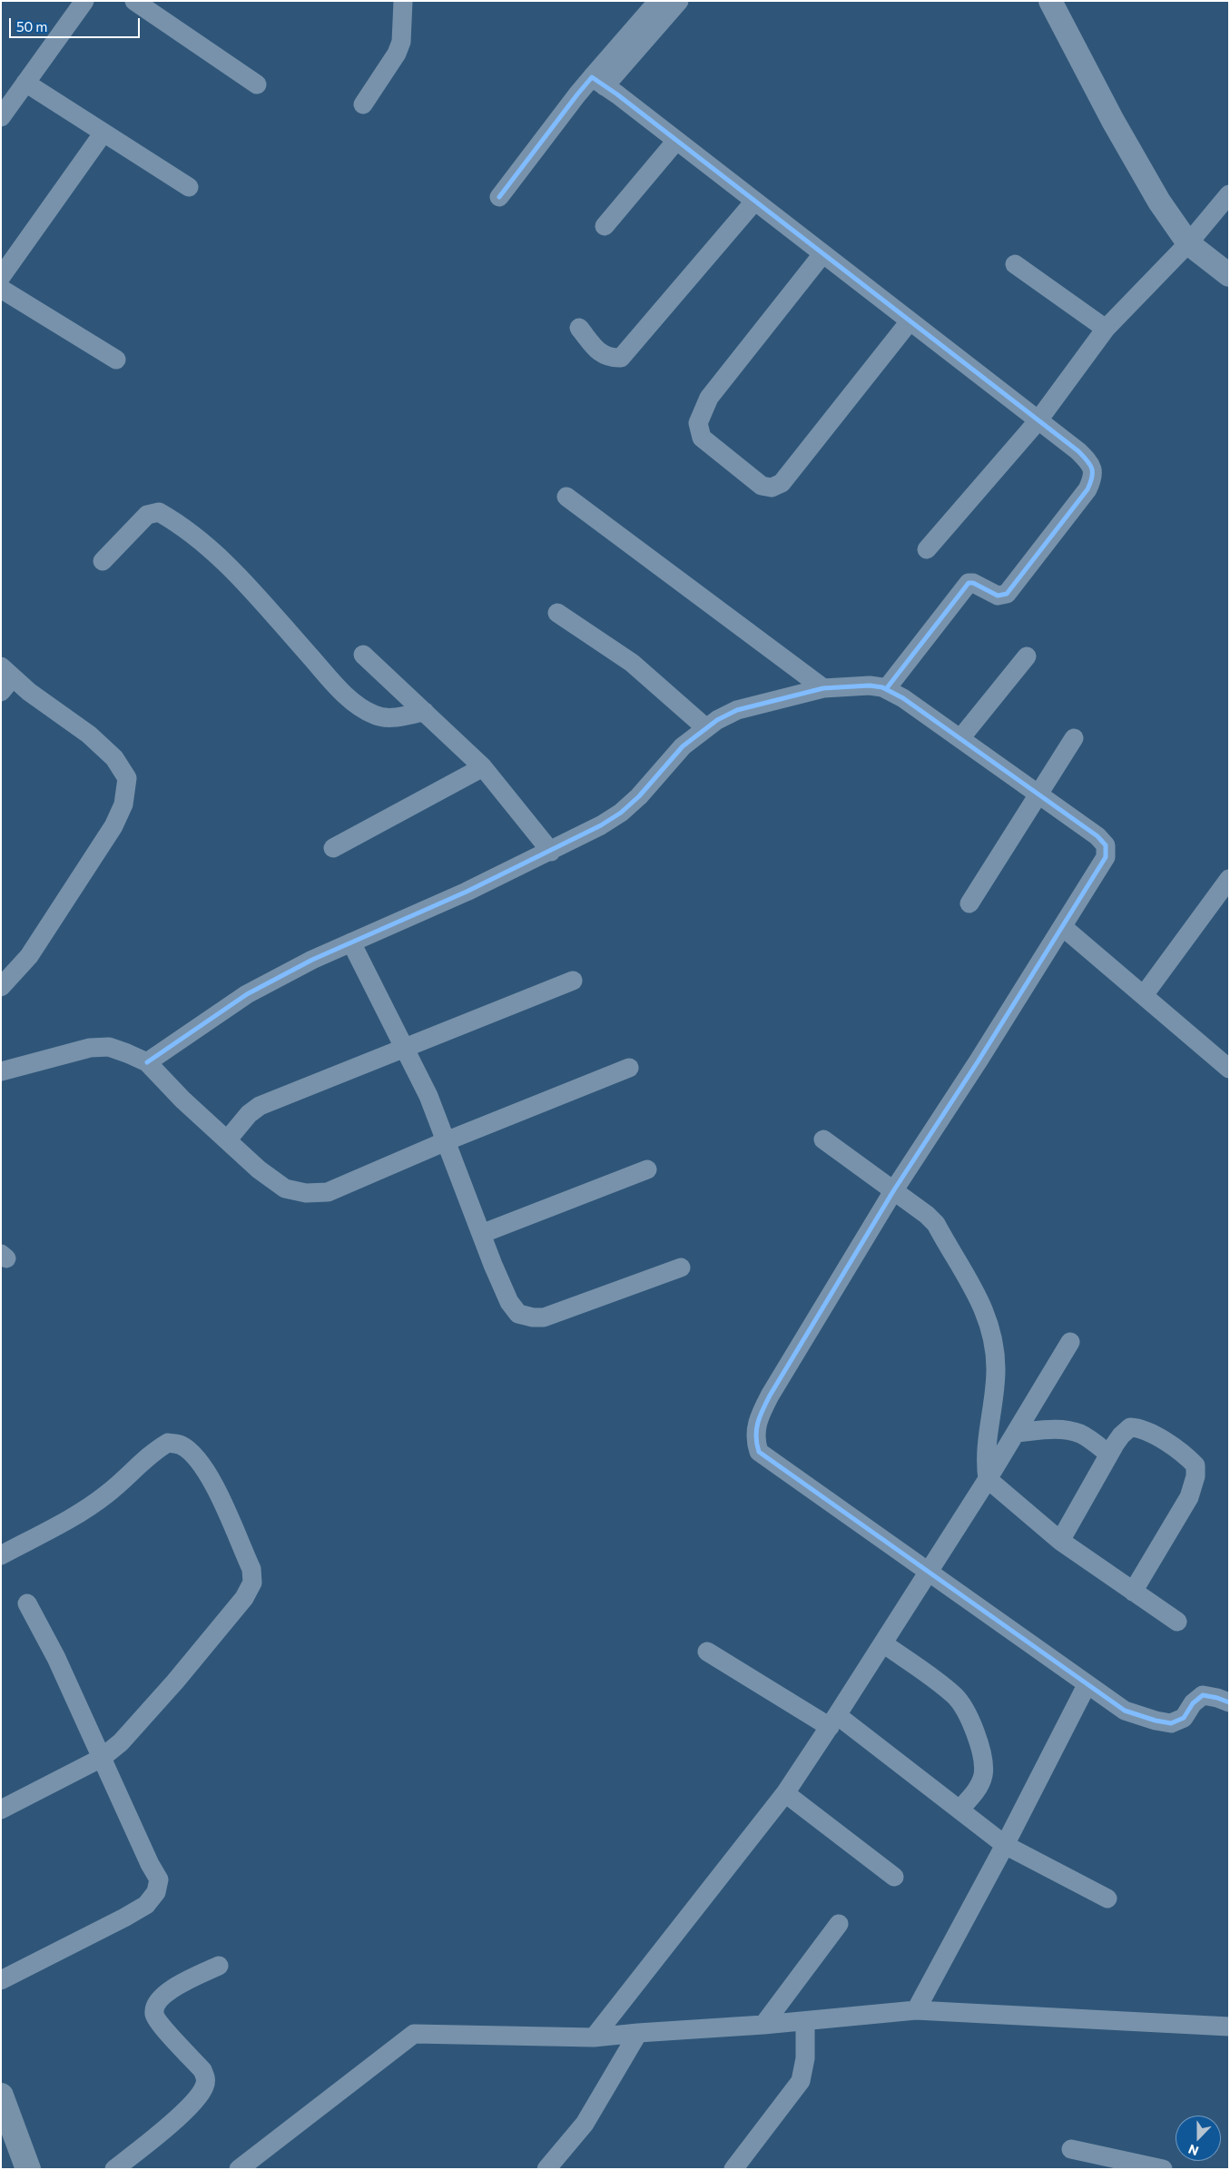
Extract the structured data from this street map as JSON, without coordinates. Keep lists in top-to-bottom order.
{
  "scale_bar": "50 m",
  "north": "bottom"
}
